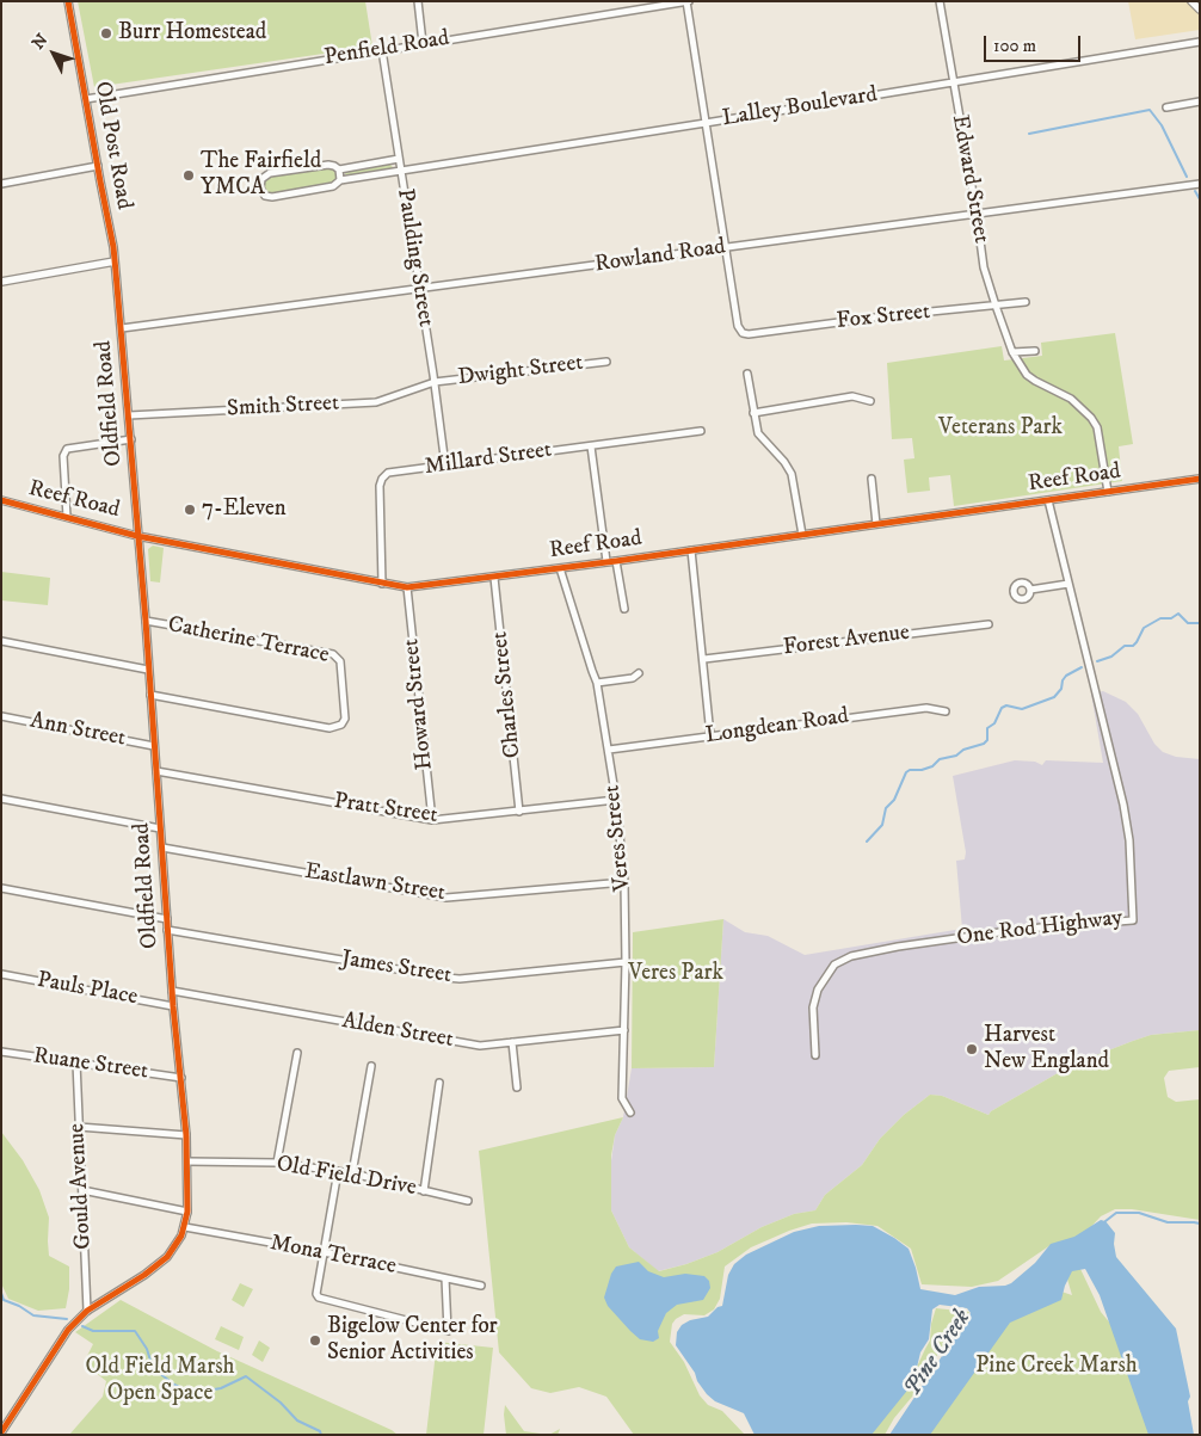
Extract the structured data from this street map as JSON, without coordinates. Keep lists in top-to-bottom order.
{
  "streets": {
    "street": [
      "Penfield Road",
      "Lalley Boulevard",
      "Old Post Road",
      "Edward Street",
      "Rowland Road",
      "Paulding Street",
      "Fox Street",
      "Dwight Street",
      "Oldfield Road",
      "Smith Street",
      "Millard Street",
      "Reef Road",
      "Catherine Terrace",
      "Forest Avenue",
      "Charles Street",
      "Howard Street",
      "Longdean Road",
      "Ann Street",
      "Pratt Street",
      "Veres Street",
      "Eastlawn Street",
      "One Rod Highway",
      "James Street",
      "Pauls Place",
      "Alden Street",
      "Ruane Street",
      "Old Field Drive",
      "Gould Avenue",
      "Mona Terrace"
    ]
  },
  "crossings": [
    ["Penfield Road", "Old Post Road"],
    ["Penfield Road", "Paulding Street"],
    ["Lalley Boulevard", "Edward Street"],
    ["Lalley Boulevard", "Paulding Street"],
    ["Old Post Road", "Oldfield Road"],
    ["Edward Street", "Rowland Road"],
    ["Edward Street", "Fox Street"],
    ["Edward Street", "Reef Road"],
    ["Rowland Road", "Paulding Street"],
    ["Rowland Road", "Fox Street"],
    ["Rowland Road", "Oldfield Road"],
    ["Paulding Street", "Dwight Street"],
    ["Paulding Street", "Smith Street"],
    ["Paulding Street", "Millard Street"],
    ["Dwight Street", "Smith Street"],
    ["Oldfield Road", "Smith Street"],
    ["Oldfield Road", "Reef Road"],
    ["Oldfield Road", "Catherine Terrace"],
    ["Oldfield Road", "Ann Street"],
    ["Oldfield Road", "Pratt Street"],
    ["Oldfield Road", "Eastlawn Street"],
    ["Oldfield Road", "James Street"],
    ["Oldfield Road", "Pauls Place"],
    ["Oldfield Road", "Alden Street"],
    ["Oldfield Road", "Ruane Street"],
    ["Oldfield Road", "Old Field Drive"],
    ["Oldfield Road", "Gould Avenue"],
    ["Oldfield Road", "Mona Terrace"],
    ["Millard Street", "Reef Road"],
    ["Reef Road", "Charles Street"],
    ["Reef Road", "Howard Street"],
    ["Reef Road", "Veres Street"],
    ["Reef Road", "One Rod Highway"],
    ["Charles Street", "Pratt Street"],
    ["Howard Street", "Pratt Street"],
    ["Longdean Road", "Veres Street"],
    ["Pratt Street", "Veres Street"],
    ["Veres Street", "Eastlawn Street"],
    ["Veres Street", "James Street"],
    ["Veres Street", "Alden Street"],
    ["Ruane Street", "Gould Avenue"]
  ],
  "water": ["Pine Creek"],
  "parks": [
    "Veterans Park",
    "Veres Park",
    "Pine Creek Marsh",
    "Old Field Marsh Open Space"
  ],
  "places": [
    "Burr Homestead",
    "The Fairfield YMCA",
    "7-Eleven",
    "Harvest New England",
    "Bigelow Center for Senior Activities"
  ],
  "scale_bar": "100 m",
  "north": "top left"
}
